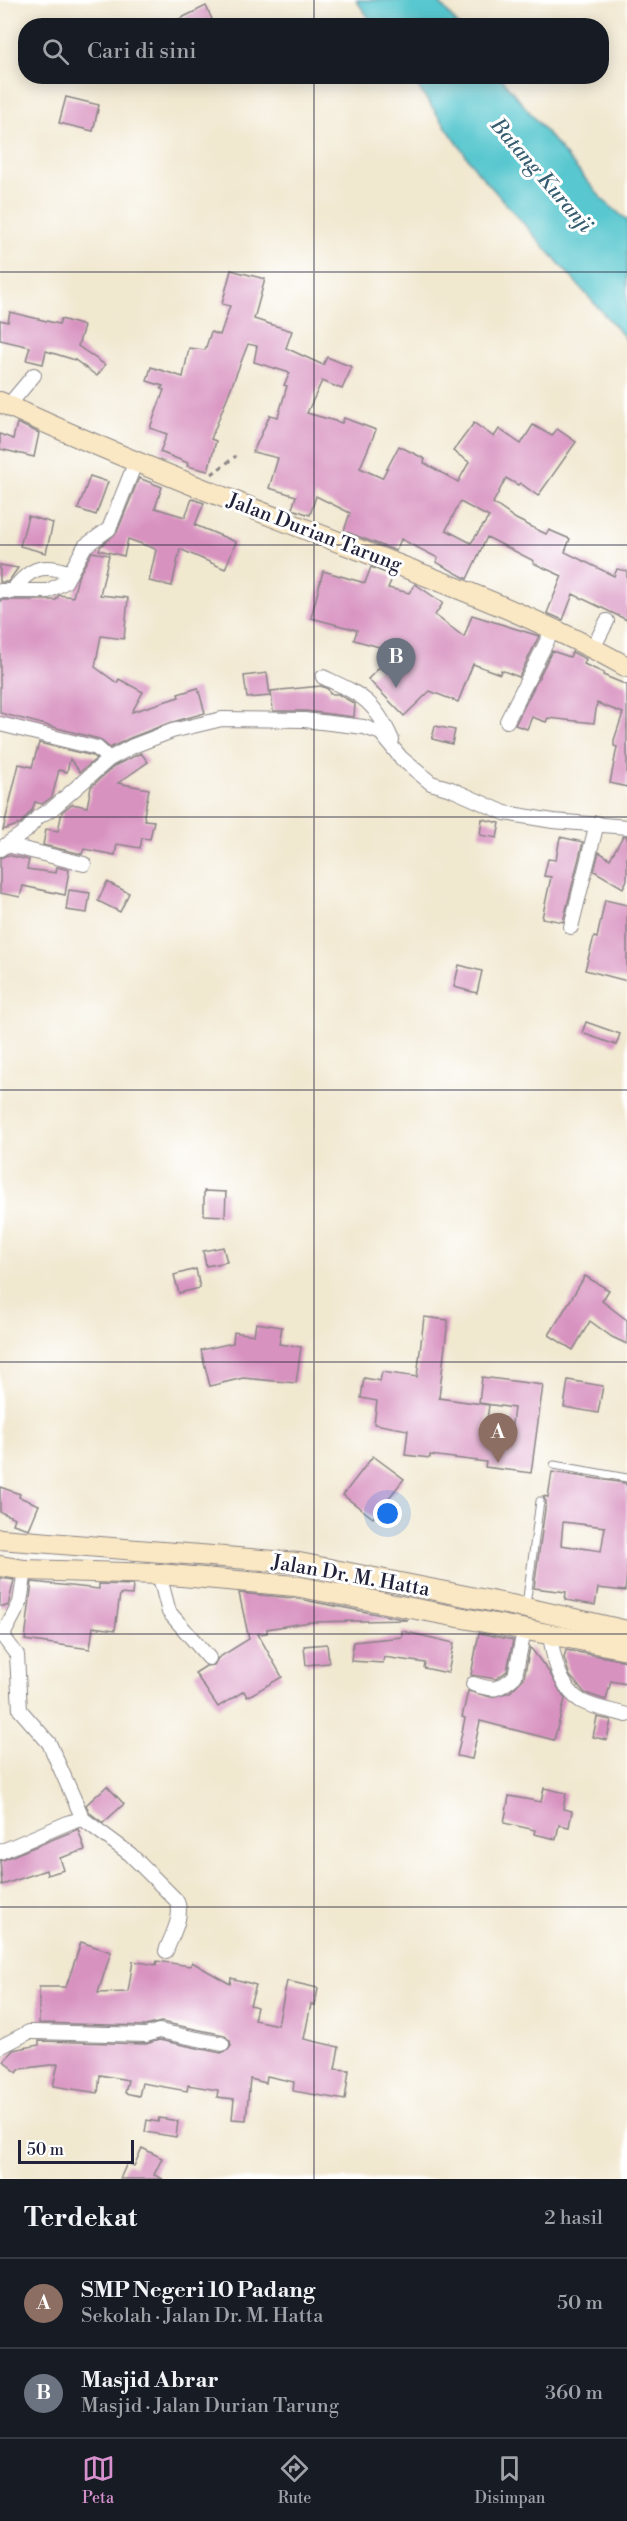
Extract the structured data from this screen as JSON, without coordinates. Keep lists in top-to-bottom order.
{
  "streets": {
    "main road": ["Jalan Durian Tarung", "Jalan Dr. M. Hatta"]
  },
  "water": ["Batang Kuranji"],
  "scale_bar": "50 m",
  "page": {
    "search": "Cari di sini",
    "pins": ["B", "A"],
    "scale": "50 m",
    "heading": ["Terdekat", "2 hasil"],
    "list": [
      {
        "mark": "A",
        "name": "SMP Negeri 10 Padang",
        "note": "Sekolah · Jalan Dr. M. Hatta",
        "value": "50 m"
      },
      {
        "mark": "B",
        "name": "Masjid Abrar",
        "note": "Masjid · Jalan Durian Tarung",
        "value": "360 m"
      }
    ],
    "nav": ["Peta", "Rute", "Disimpan"]
  }
}
